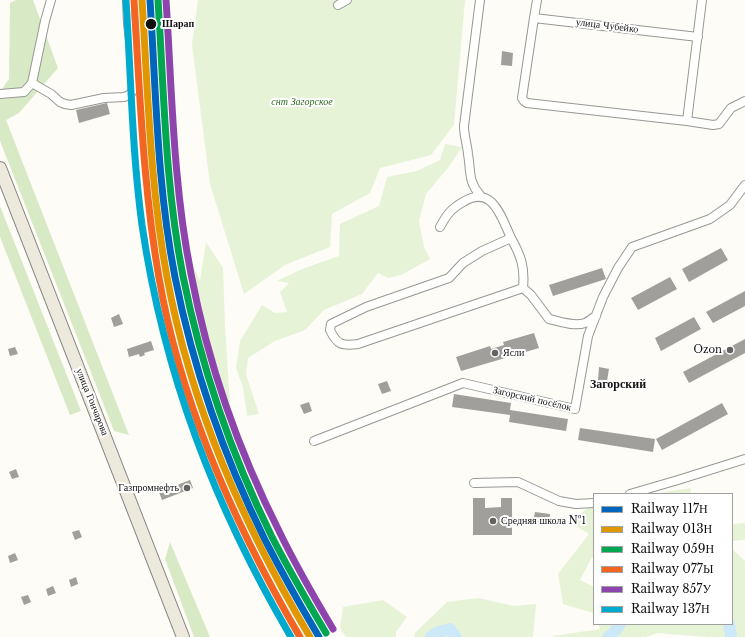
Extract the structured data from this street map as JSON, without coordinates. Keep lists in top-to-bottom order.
{
  "streets": {
    "main road": ["улица Гончарова"],
    "street": ["улица Чубейко", "Загорский посёлок"]
  },
  "districts": ["Загорский"],
  "parks": ["снт Загорское"],
  "places": [
    "Шарап",
    "Ozon",
    "Ясли",
    "Газпромнефть",
    "Средняя школа №1"
  ],
  "lines": [
    "rail line 117Н",
    "rail line 013Н",
    "rail line 059Н",
    "rail line 857У",
    "rail line 077Ы",
    "rail line 137Н"
  ],
  "legend": [
    "Railway 117Н",
    "Railway 013Н",
    "Railway 059Н",
    "Railway 077Ы",
    "Railway 857У",
    "Railway 137Н"
  ]
}
